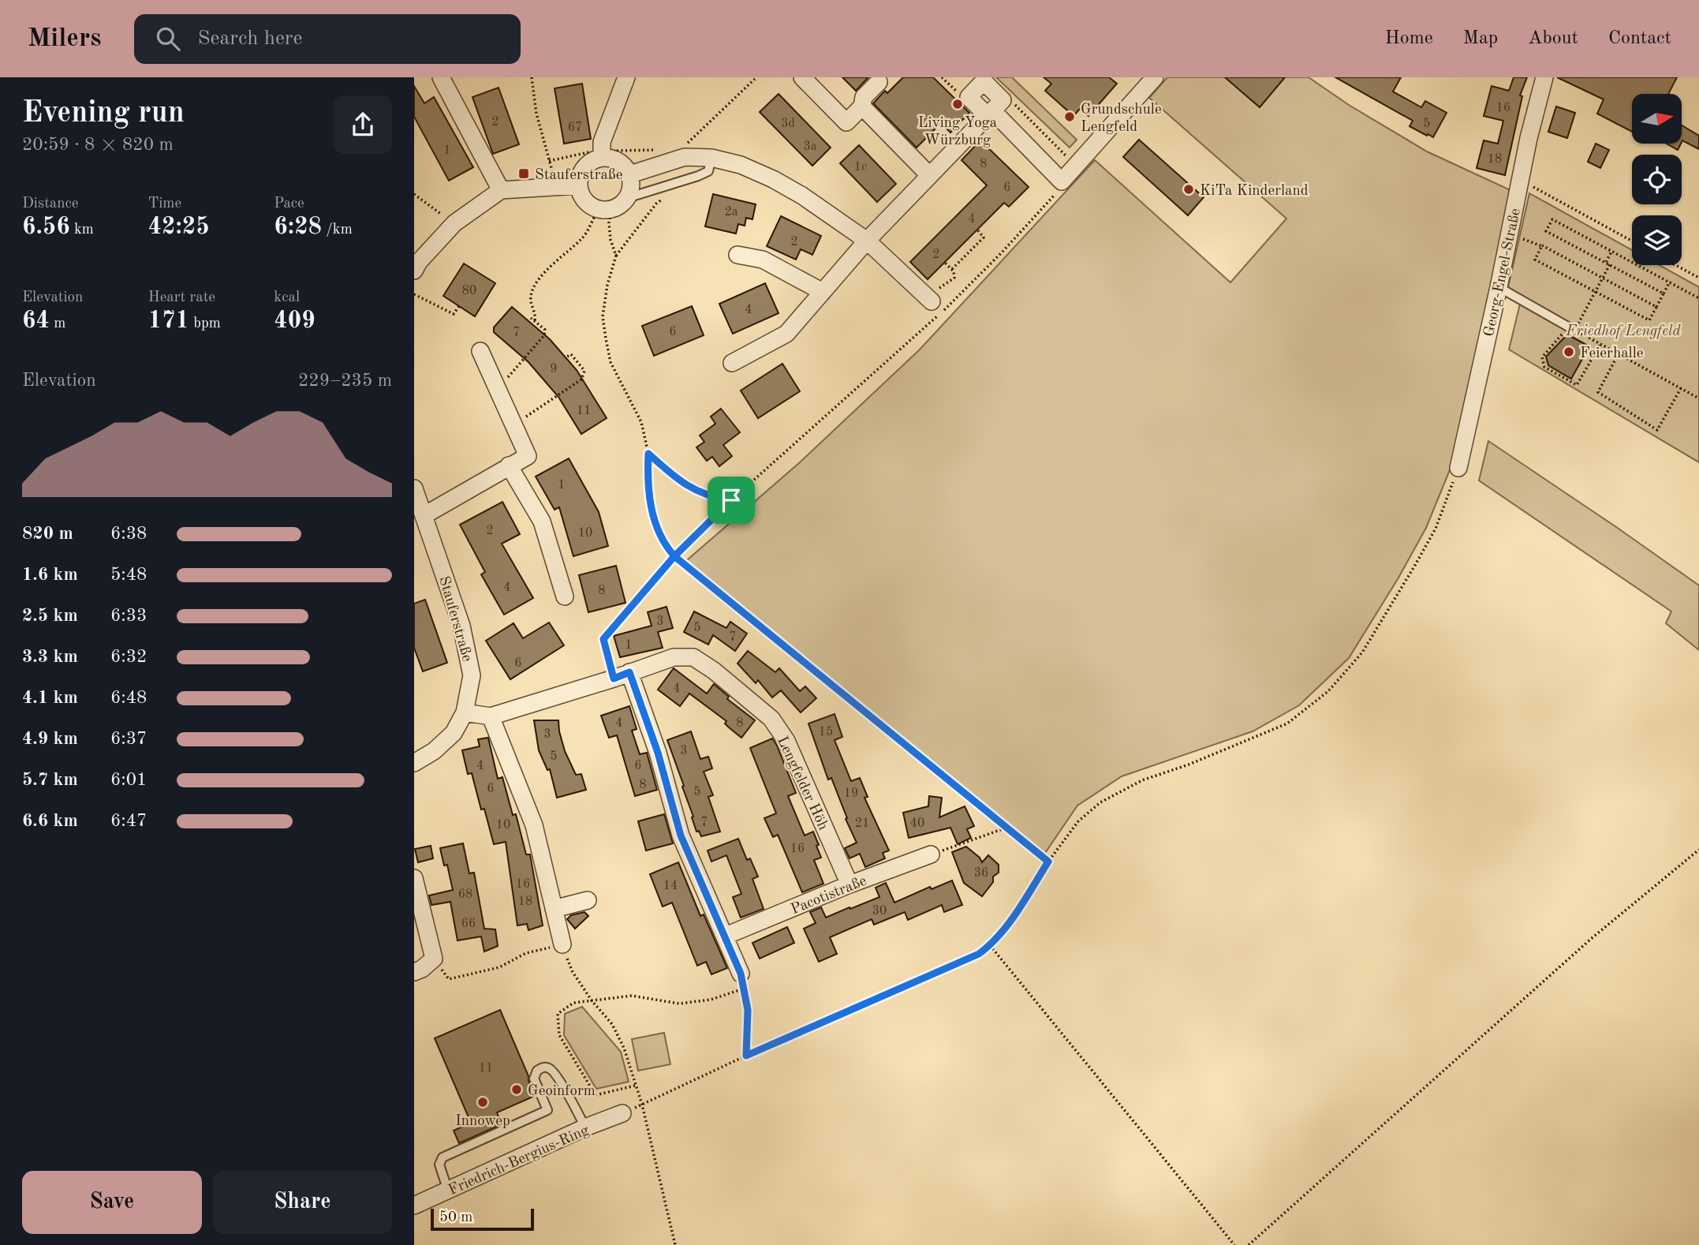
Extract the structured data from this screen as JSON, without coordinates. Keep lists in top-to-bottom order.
{
  "streets": {
    "street": [
      "Georg-Engel-Straße",
      "Stauferstraße",
      "Lengfelder Höh",
      "Pacotistraße",
      "Friedrich-Bergius-Ring"
    ]
  },
  "crossings": [
    ["Stauferstraße", "Lengfelder Höh"],
    ["Lengfelder Höh", "Pacotistraße"]
  ],
  "parks": ["Friedhof Lengfeld"],
  "places": {
    "other": [
      "Living Yoga Würzburg",
      "Grundschule Lengfeld",
      "KiTa Kinderland",
      "Feierhalle",
      "Geoinform",
      "Innowep"
    ],
    "transit": ["Stauferstraße"]
  },
  "house_numbers": [
    "16",
    "2",
    "3d",
    "5",
    "67",
    "3a",
    "1",
    "18",
    "8",
    "1c",
    "6",
    "2a",
    "4",
    "2",
    "2",
    "80",
    "4",
    "6",
    "7",
    "9",
    "11",
    "1",
    "2",
    "10",
    "4",
    "8",
    "3",
    "5",
    "7",
    "1",
    "6",
    "4",
    "4",
    "8",
    "15",
    "3",
    "3",
    "5",
    "4",
    "6",
    "8",
    "6",
    "5",
    "19",
    "7",
    "21",
    "40",
    "10",
    "16",
    "36",
    "16",
    "14",
    "68",
    "18",
    "30",
    "66",
    "11"
  ],
  "scale_bar": "50 m",
  "north": "right",
  "page": {
    "header": "Milers",
    "search": "Search here",
    "nav": [
      "Home",
      "Map",
      "About",
      "Contact"
    ],
    "heading": ["Evening run", "20:59 · 8 × 820 m"],
    "stats": [
      ["Distance", "6.56 km"],
      ["Time", "42:25"],
      ["Pace", "6:28 /km"],
      ["Elevation", "64 m"],
      ["Heart rate", "171 bpm"],
      ["kcal", "409"]
    ],
    "chart": ["Elevation", "229–235 m"],
    "list": [
      {
        "name": "820 m",
        "note": "6:38"
      },
      {
        "name": "1.6 km",
        "note": "5:48"
      },
      {
        "name": "2.5 km",
        "note": "6:33"
      },
      {
        "name": "3.3 km",
        "note": "6:32"
      },
      {
        "name": "4.1 km",
        "note": "6:48"
      },
      {
        "name": "4.9 km",
        "note": "6:37"
      },
      {
        "name": "5.7 km",
        "note": "6:01"
      },
      {
        "name": "6.6 km",
        "note": "6:47"
      }
    ],
    "buttons": ["Save", "Share"],
    "scale": "50 m"
  }
}
